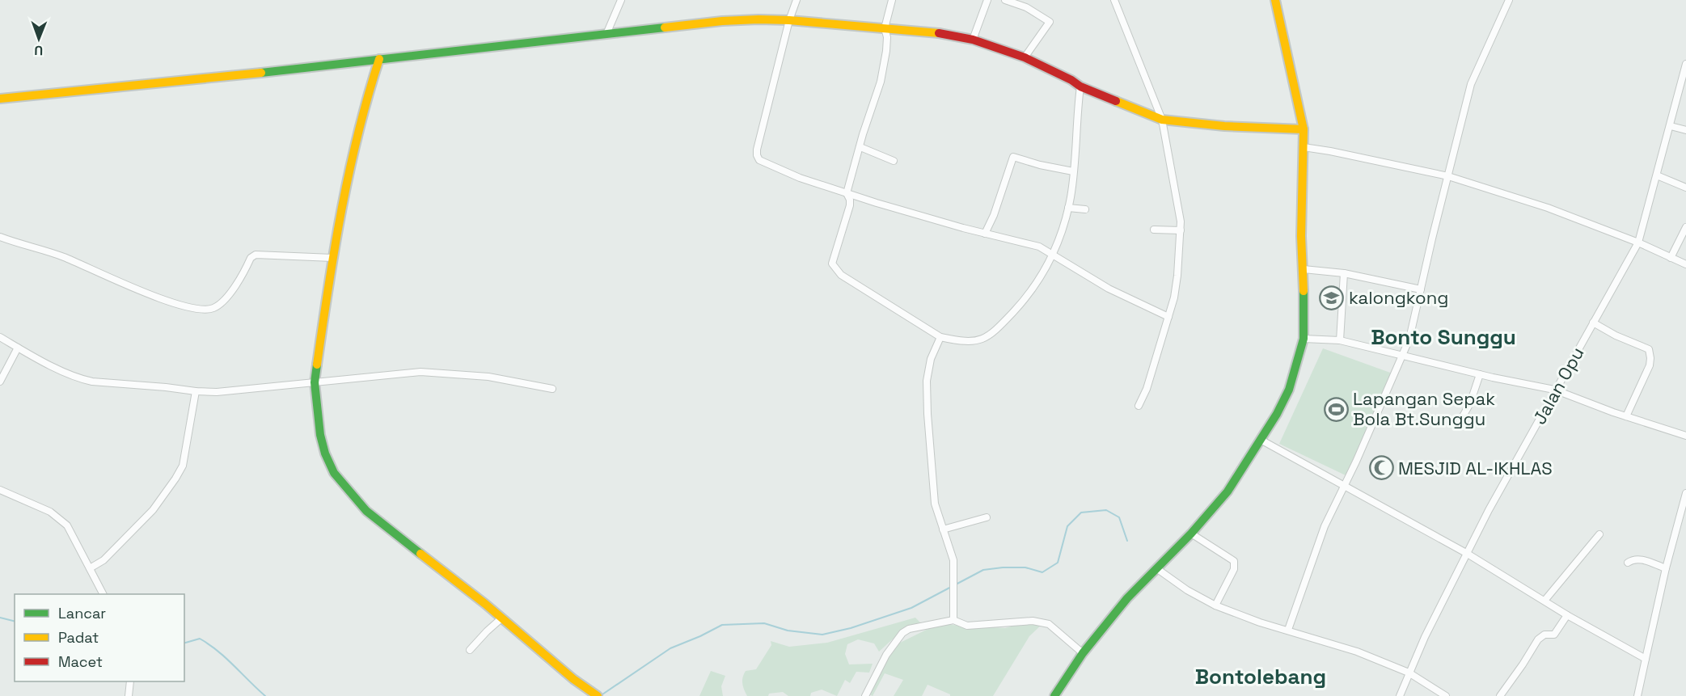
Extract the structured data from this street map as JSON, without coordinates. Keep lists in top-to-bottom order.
{
  "streets": {
    "street": ["Jalan Opu"]
  },
  "districts": ["Bonto Sunggu", "Bontolebang"],
  "places": {
    "school or university": ["kalongkong"],
    "sports": ["Lapangan Sepak Bola Bt.Sunggu"],
    "mosque": ["MESJID AL-IKHLAS"]
  },
  "legend": ["Lancar", "Padat", "Macet"],
  "north": "bottom"
}
